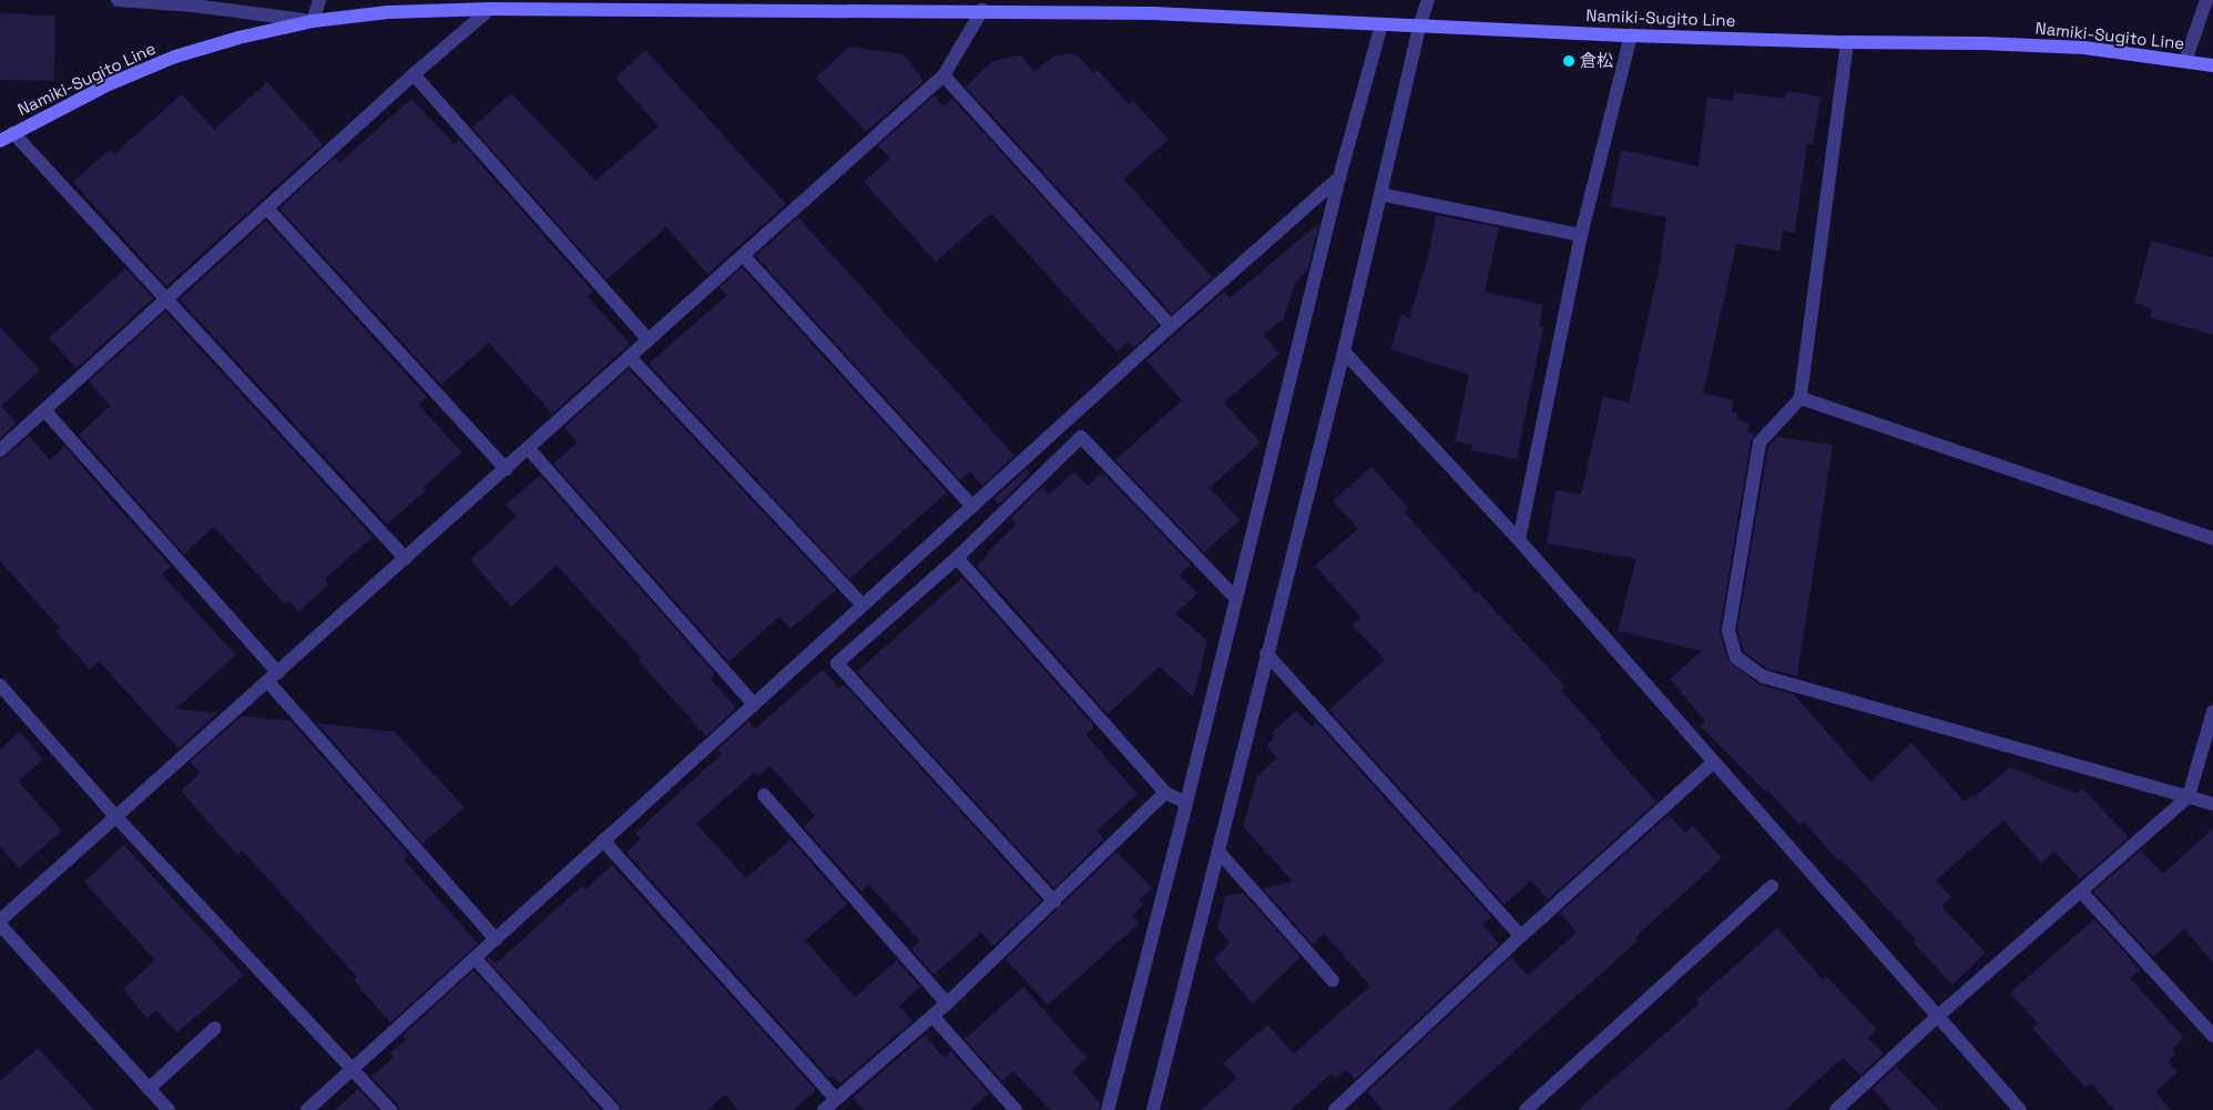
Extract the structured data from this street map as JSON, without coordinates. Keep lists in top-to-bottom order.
{
  "streets": {
    "main road": ["Namiki-Sugito Line"]
  },
  "places": ["倉松"]
}
